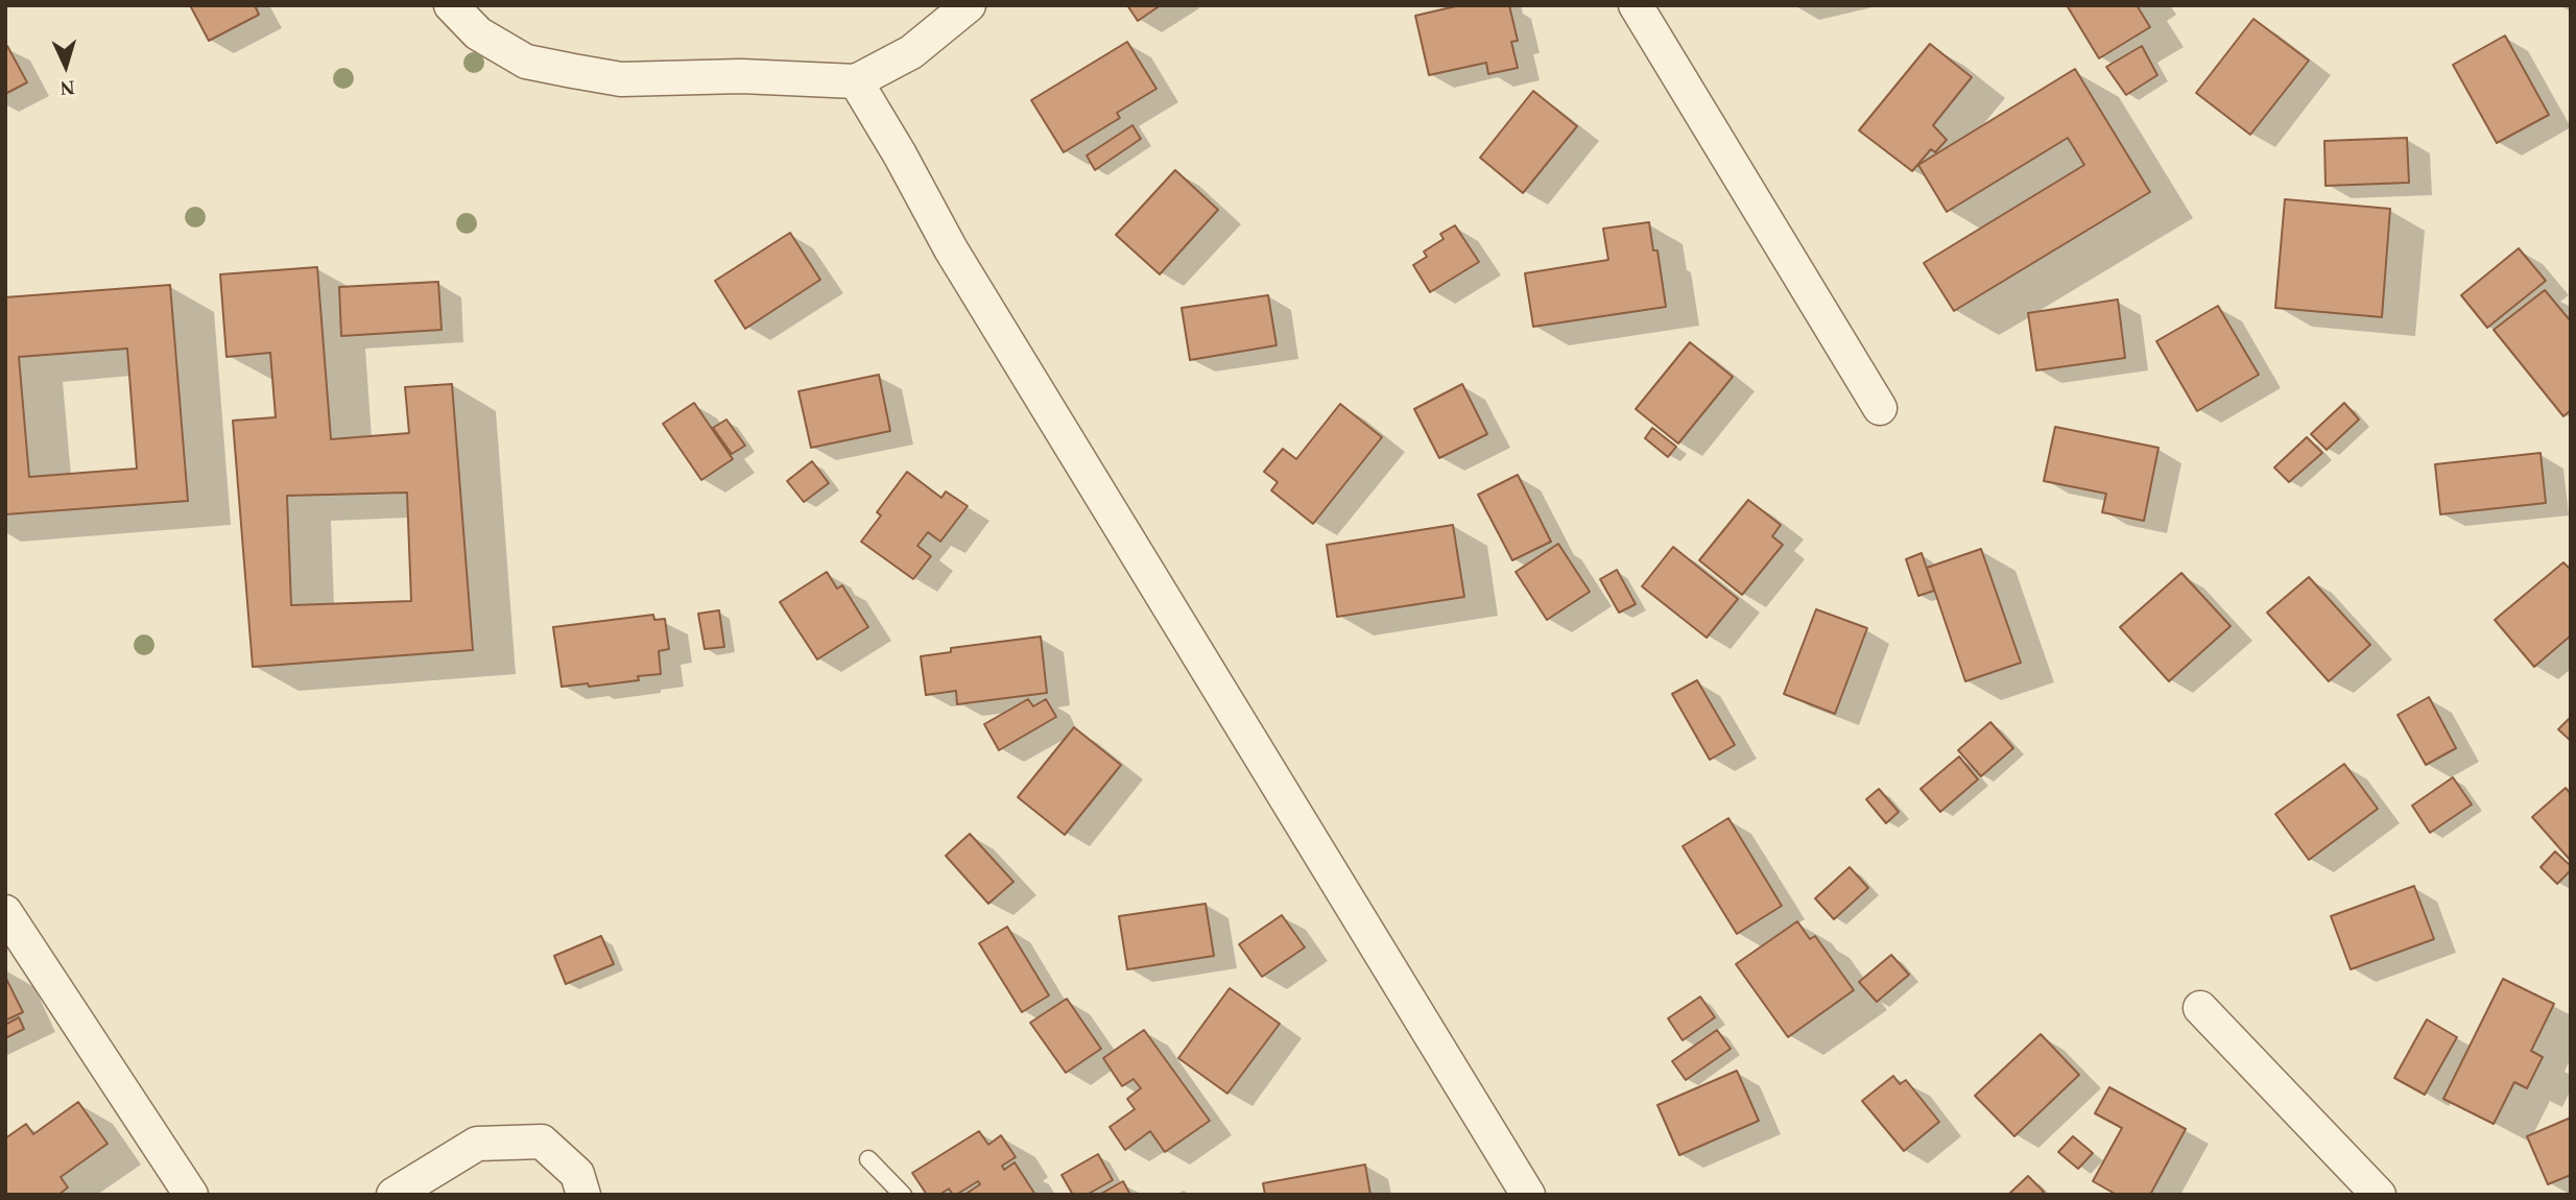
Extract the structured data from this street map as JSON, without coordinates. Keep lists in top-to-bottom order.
{
  "north": "bottom"
}
